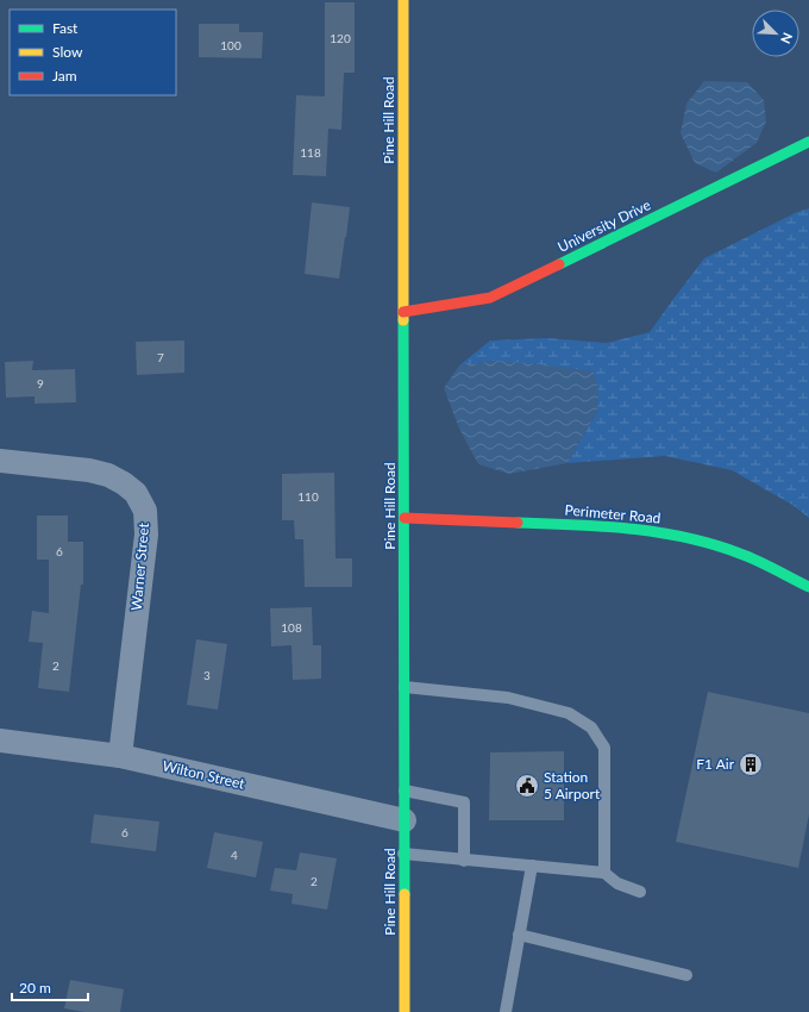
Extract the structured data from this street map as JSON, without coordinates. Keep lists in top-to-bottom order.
{
  "streets": {
    "street": [
      "Pine Hill Road",
      "University Drive",
      "Perimeter Road",
      "Warner Street",
      "Wilton Street"
    ]
  },
  "crossings": [
    ["Pine Hill Road", "University Drive"],
    ["Pine Hill Road", "Perimeter Road"],
    ["Pine Hill Road", "Wilton Street"],
    ["Warner Street", "Wilton Street"]
  ],
  "places": {
    "building": ["F1 Air"],
    "public building": ["Station 5 Airport"]
  },
  "house_numbers": [
    "120",
    "100",
    "118",
    "7",
    "9",
    "110",
    "6",
    "108",
    "2",
    "3",
    "6",
    "4",
    "2"
  ],
  "legend": ["Fast", "Slow", "Jam"],
  "scale_bar": "20 m",
  "north": "bottom right"
}
